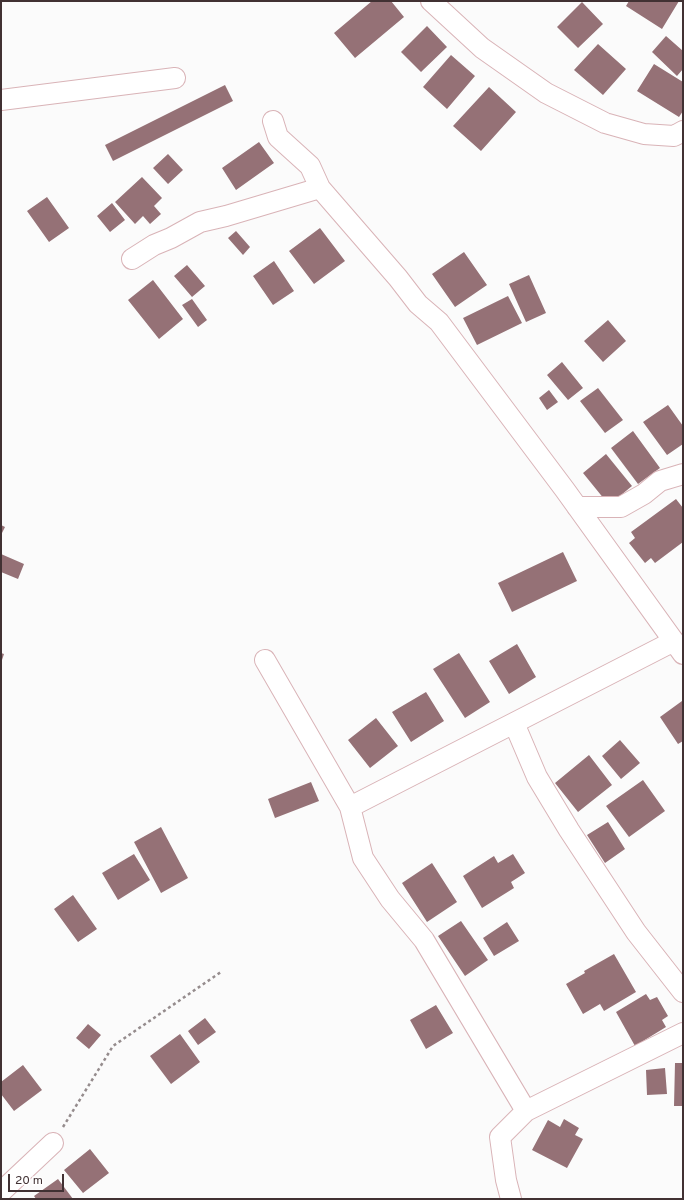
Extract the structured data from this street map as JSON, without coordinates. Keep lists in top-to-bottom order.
{
  "scale_bar": "20 m"
}
